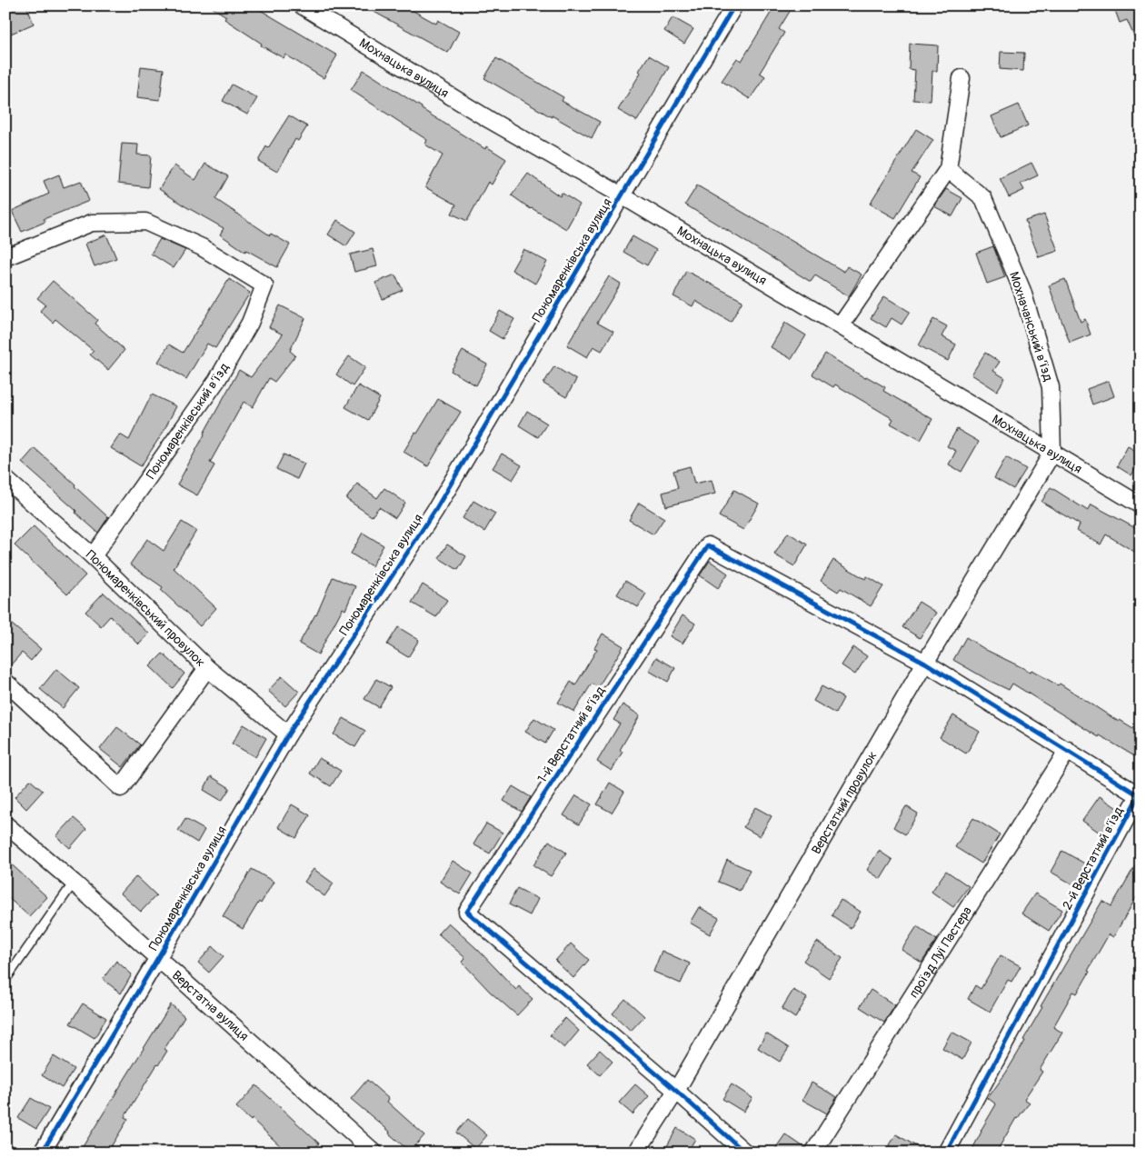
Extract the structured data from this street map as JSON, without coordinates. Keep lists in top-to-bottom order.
{
  "streets": {
    "street": [
      "Мохнацька вулиця",
      "Пономаренківська вулиця",
      "Мохначанський в’їзд",
      "Пономаренківський в’їзд",
      "Пономаренківський провулок",
      "1-й Верстатний в’їзд",
      "Верстатний провулок",
      "2-й Верстатний в’їзд",
      "проїзд Луї Пастера",
      "Верстатна вулиця"
    ]
  },
  "crossings": [
    ["Мохнацька вулиця", "Пономаренківська вулиця"],
    ["Мохнацька вулиця", "Мохначанський в’їзд"],
    ["Мохнацька вулиця", "Верстатний провулок"],
    ["Пономаренківська вулиця", "Пономаренківський провулок"],
    ["Пономаренківська вулиця", "Верстатна вулиця"],
    ["Мохначанський в’їзд", "Верстатний провулок"],
    ["Пономаренківський в’їзд", "Пономаренківський провулок"],
    ["1-й Верстатний в’їзд", "Верстатний провулок"],
    ["1-й Верстатний в’їзд", "2-й Верстатний в’їзд"],
    ["Верстатний провулок", "2-й Верстатний в’їзд"],
    ["2-й Верстатний в’їзд", "проїзд Луї Пастера"]
  ]
}
